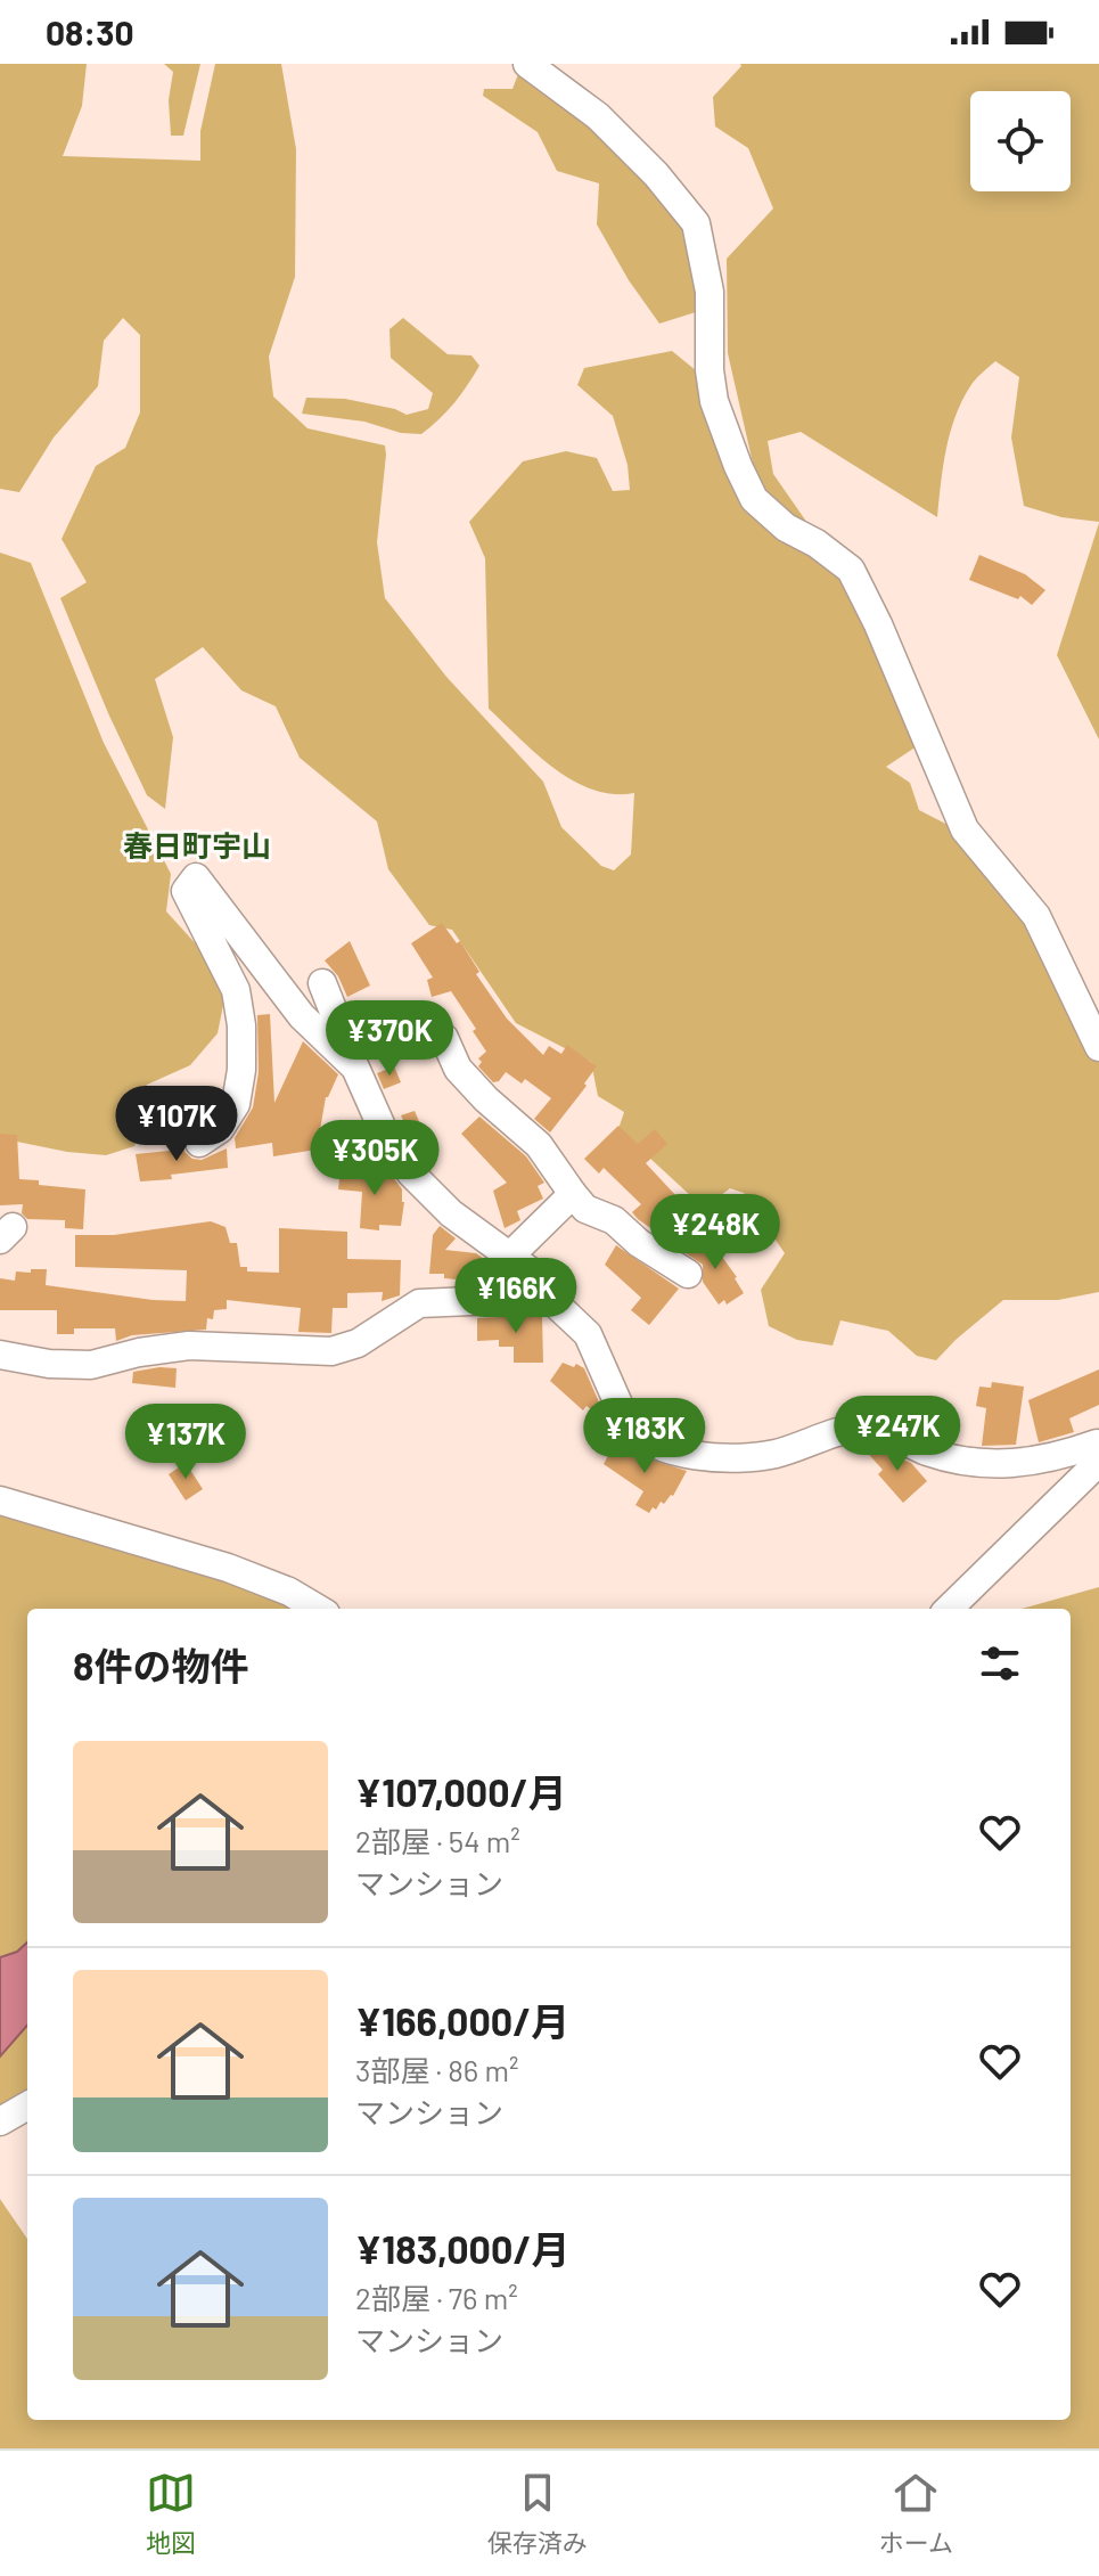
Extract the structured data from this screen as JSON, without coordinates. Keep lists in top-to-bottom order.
{
  "districts": ["春日町宇山"],
  "page": {
    "status": "08:30",
    "price": [
      "¥370K",
      "¥107K",
      "¥305K",
      "¥248K",
      "¥166K",
      "¥247K",
      "¥183K",
      "¥137K"
    ],
    "heading": "8件の物件",
    "list": [
      {
        "name": "¥107,000/月",
        "note": "2部屋 · 54 m² · マンション"
      },
      {
        "name": "¥166,000/月",
        "note": "3部屋 · 86 m² · マンション"
      },
      {
        "name": "¥183,000/月",
        "note": "2部屋 · 76 m² · マンション"
      }
    ],
    "tabs": ["地図", "保存済み", "ホーム"]
  }
}
